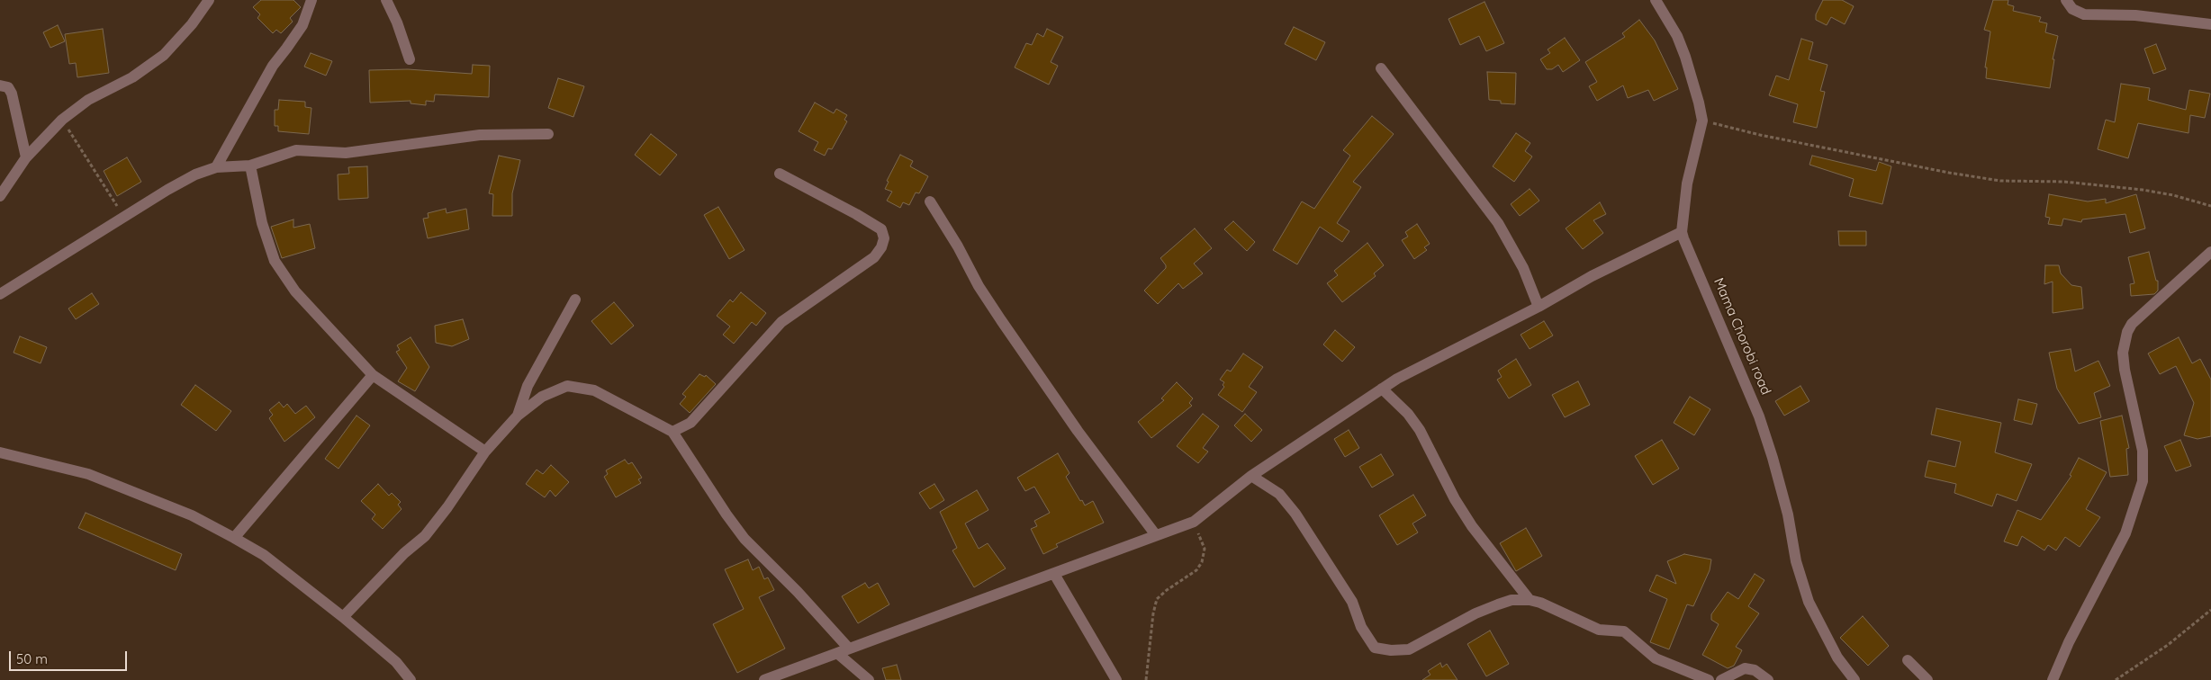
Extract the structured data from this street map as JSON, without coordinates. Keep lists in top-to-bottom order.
{
  "streets": {
    "street": ["Mama Chorobi road"]
  },
  "scale_bar": "50 m"
}
